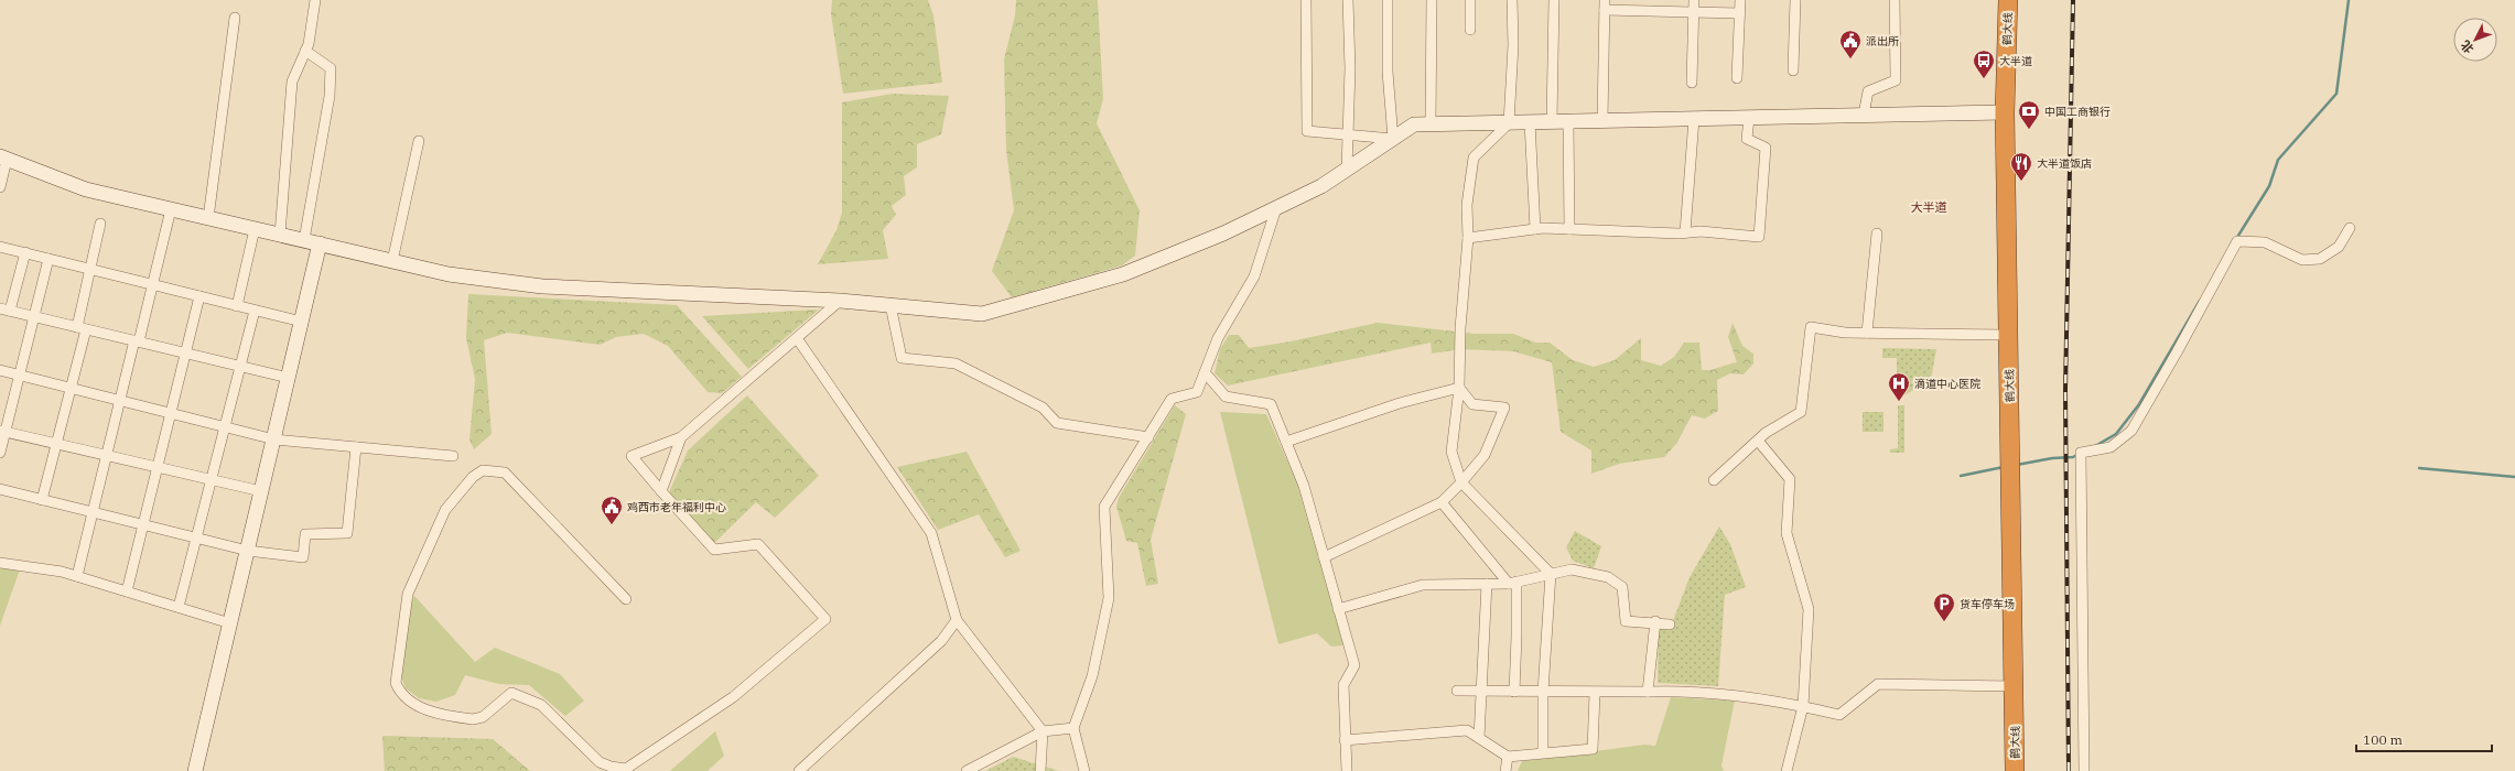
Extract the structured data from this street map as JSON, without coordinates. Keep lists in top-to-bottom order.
{
  "streets": {
    "highway": ["鹤大线"]
  },
  "districts": ["大半道"],
  "places": {
    "public building": ["派出所", "鸡西市老年福利中心"],
    "bus stop": ["大半道"],
    "bank": ["中国工商银行"],
    "restaurant": ["大半道饭店"],
    "hospital": ["滴道中心医院"],
    "parking": ["货车停车场"]
  },
  "scale_bar": "100 m",
  "north": "bottom left"
}
